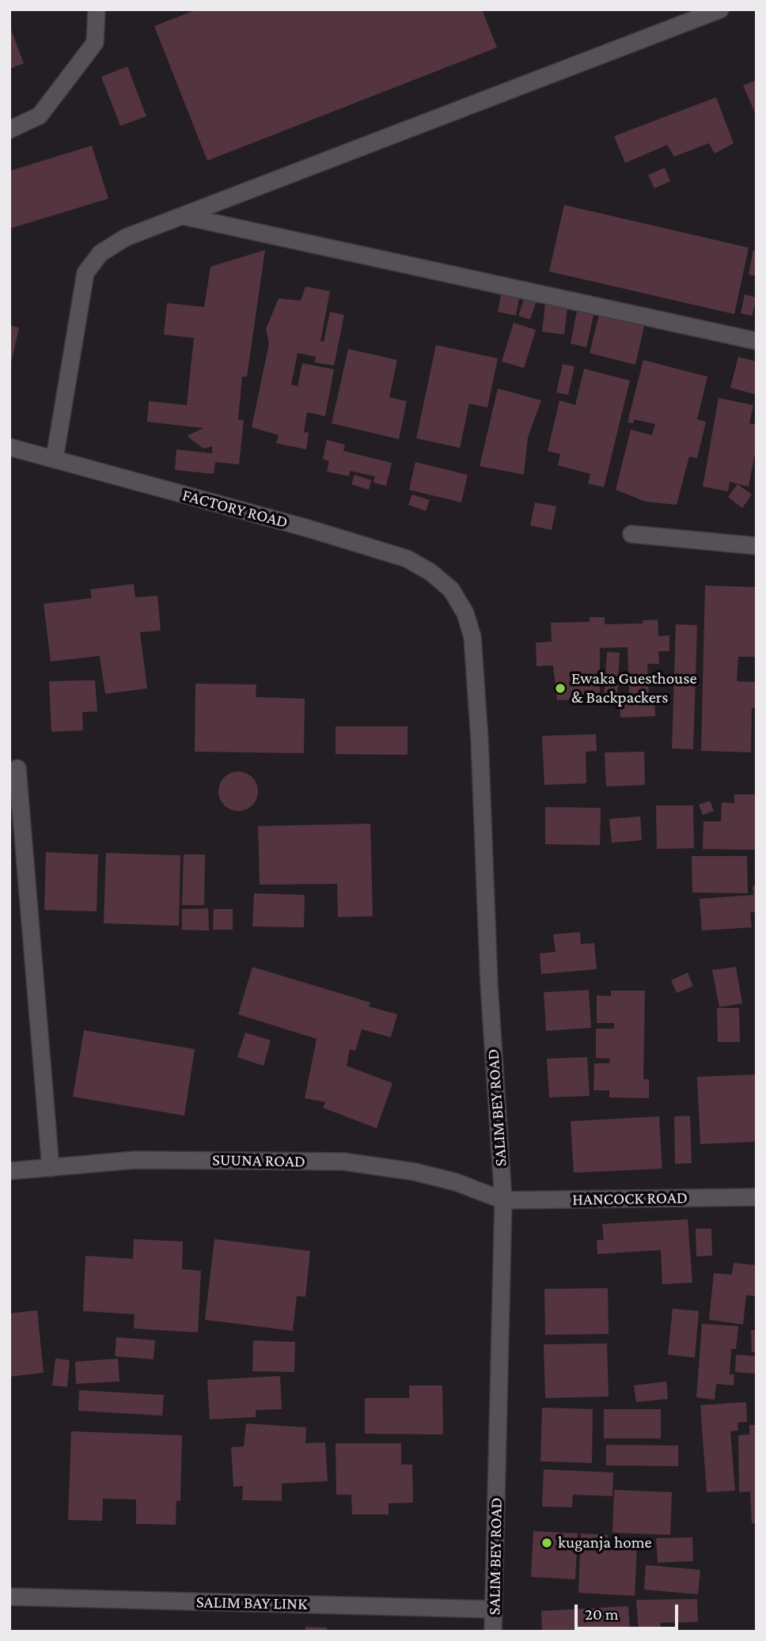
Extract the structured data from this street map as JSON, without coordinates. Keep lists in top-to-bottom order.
{
  "streets": {
    "street": [
      "FACTORY ROAD",
      "SALIM BEY ROAD",
      "SUUNA ROAD",
      "HANCOCK ROAD",
      "SALIM BAY LINK"
    ]
  },
  "crossings": [
    ["FACTORY ROAD", "SALIM BEY ROAD"],
    ["SALIM BEY ROAD", "SUUNA ROAD"],
    ["SALIM BEY ROAD", "HANCOCK ROAD"],
    ["SALIM BEY ROAD", "SALIM BAY LINK"],
    ["SUUNA ROAD", "HANCOCK ROAD"]
  ],
  "places": ["Ewaka Guesthouse & Backpackers", "kuganja home"],
  "scale_bar": "20 m"
}
